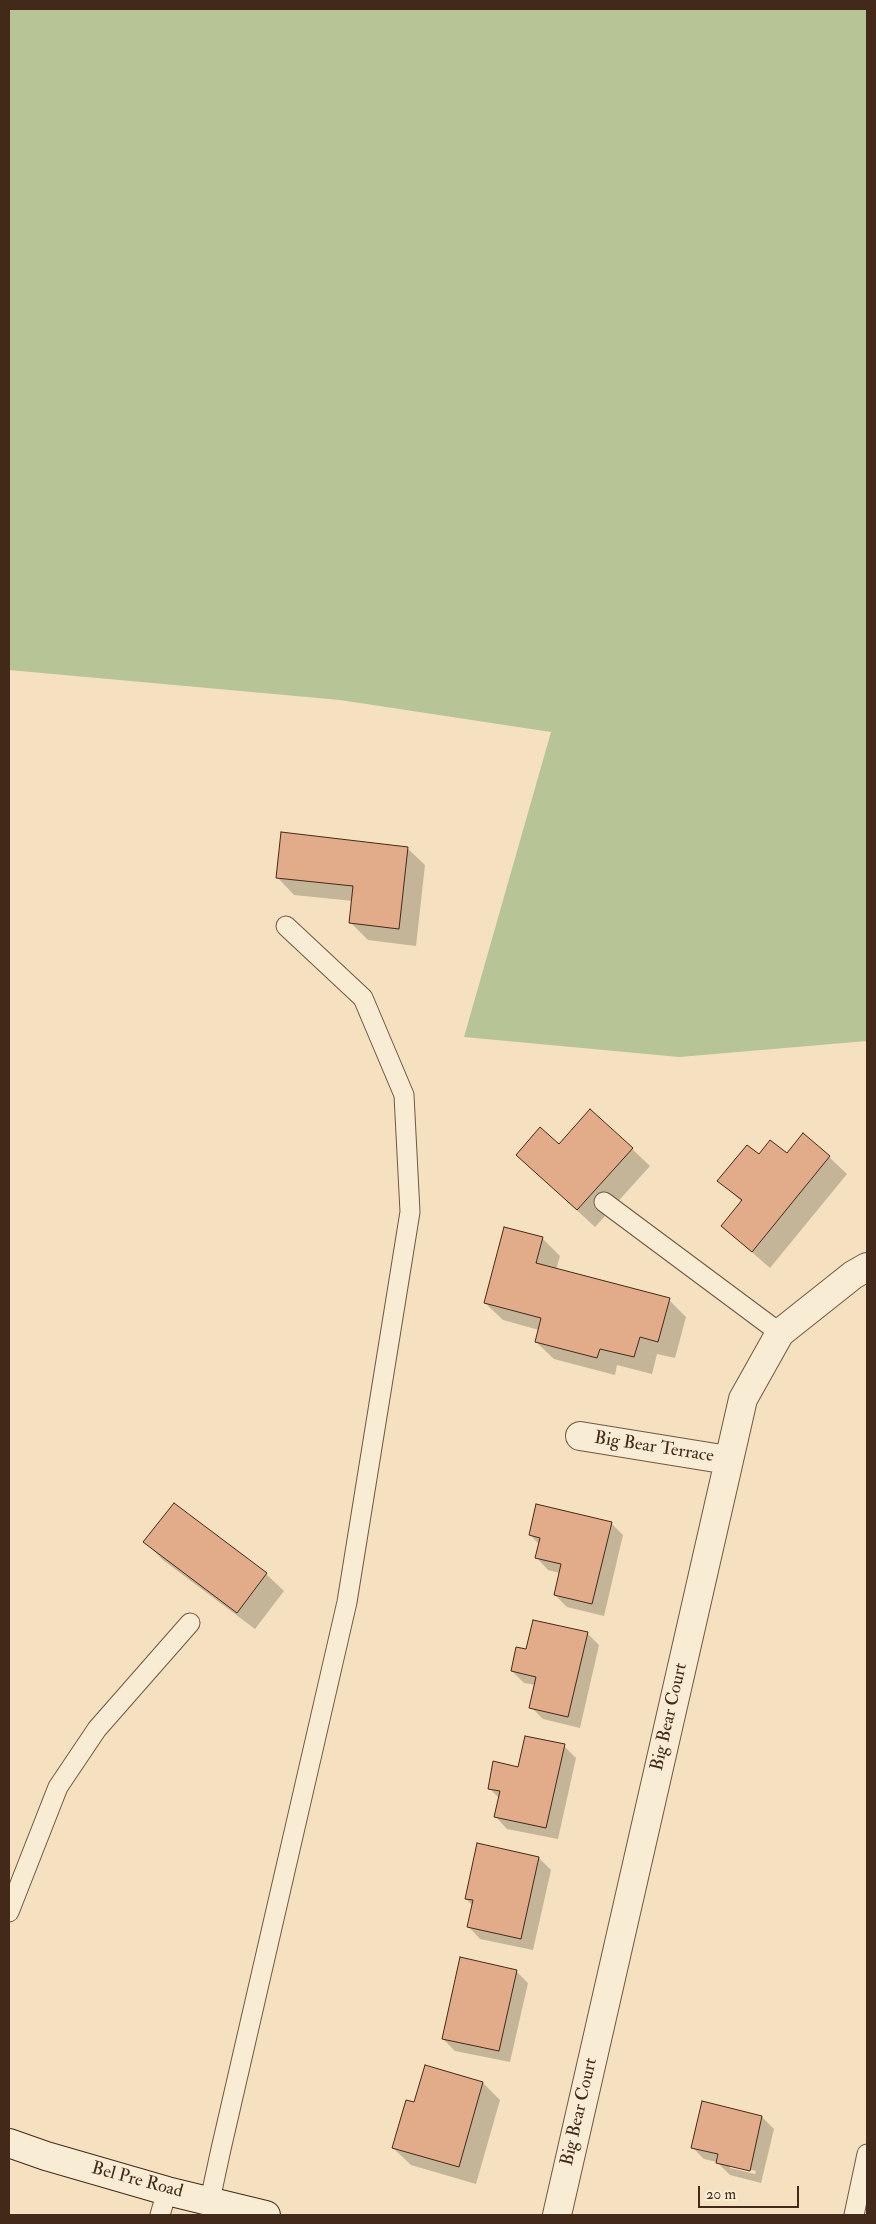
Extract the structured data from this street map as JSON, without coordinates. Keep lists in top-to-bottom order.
{
  "streets": {
    "street": ["Big Bear Terrace", "Big Bear Court", "Bel Pre Road"]
  },
  "crossings": [
    ["Big Bear Terrace", "Big Bear Court"]
  ],
  "scale_bar": "20 m"
}
